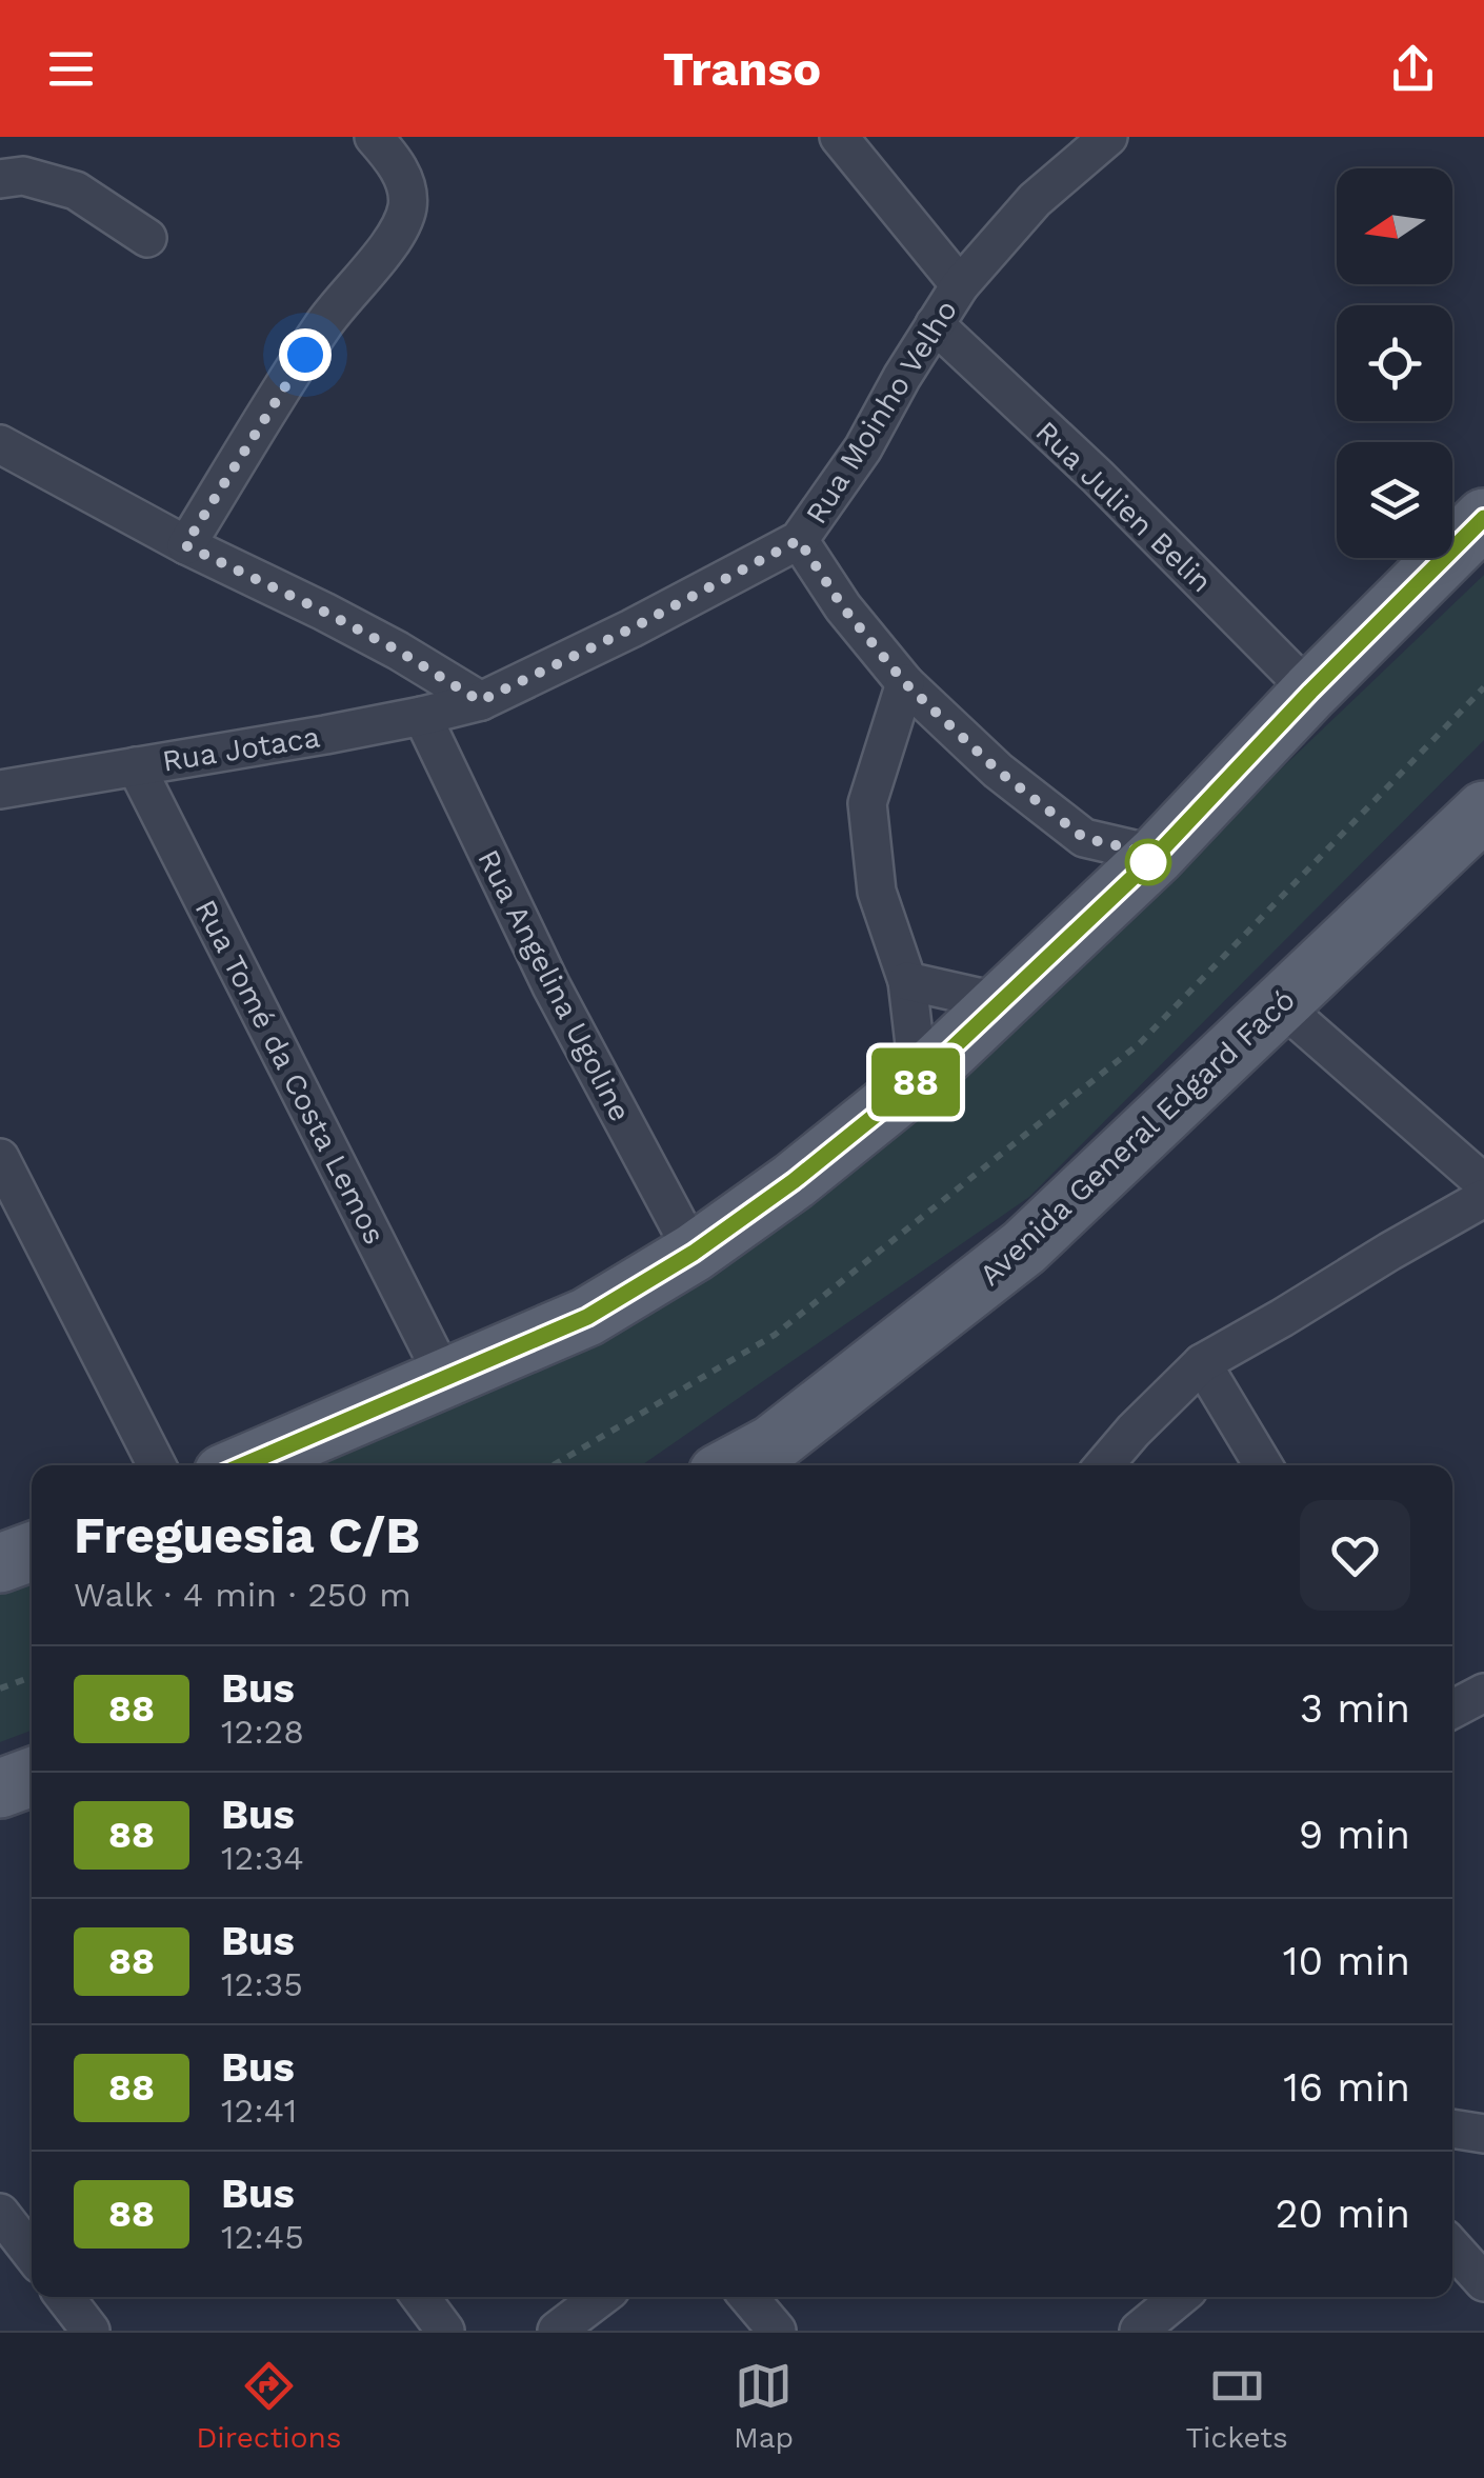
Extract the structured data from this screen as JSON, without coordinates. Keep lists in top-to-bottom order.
{
  "streets": {
    "main road": ["Avenida General Edgard Facó"],
    "street": [
      "Rua Moinho Velho",
      "Rua Julien Belin",
      "Rua Jotaca",
      "Rua Angelina Ugoline",
      "Rua Tomé da Costa Lemos"
    ]
  },
  "crossings": [
    ["Rua Moinho Velho", "Rua Julien Belin"],
    ["Rua Moinho Velho", "Rua Jotaca"],
    ["Rua Jotaca", "Rua Angelina Ugoline"],
    ["Rua Jotaca", "Rua Tomé da Costa Lemos"]
  ],
  "lines": ["bus line 88"],
  "north": "left",
  "page": {
    "header": "Transo",
    "on_map": "88",
    "heading": ["Freguesia C/B", "Walk · 4 min · 250 m"],
    "list": [
      {
        "mark": "88",
        "name": "Bus",
        "note": "12:28",
        "value": "3 min"
      },
      {
        "mark": "88",
        "name": "Bus",
        "note": "12:34",
        "value": "9 min"
      },
      {
        "mark": "88",
        "name": "Bus",
        "note": "12:35",
        "value": "10 min"
      },
      {
        "mark": "88",
        "name": "Bus",
        "note": "12:41",
        "value": "16 min"
      },
      {
        "mark": "88",
        "name": "Bus",
        "note": "12:45",
        "value": "20 min"
      }
    ],
    "tabs": ["Directions", "Map", "Tickets"]
  }
}
